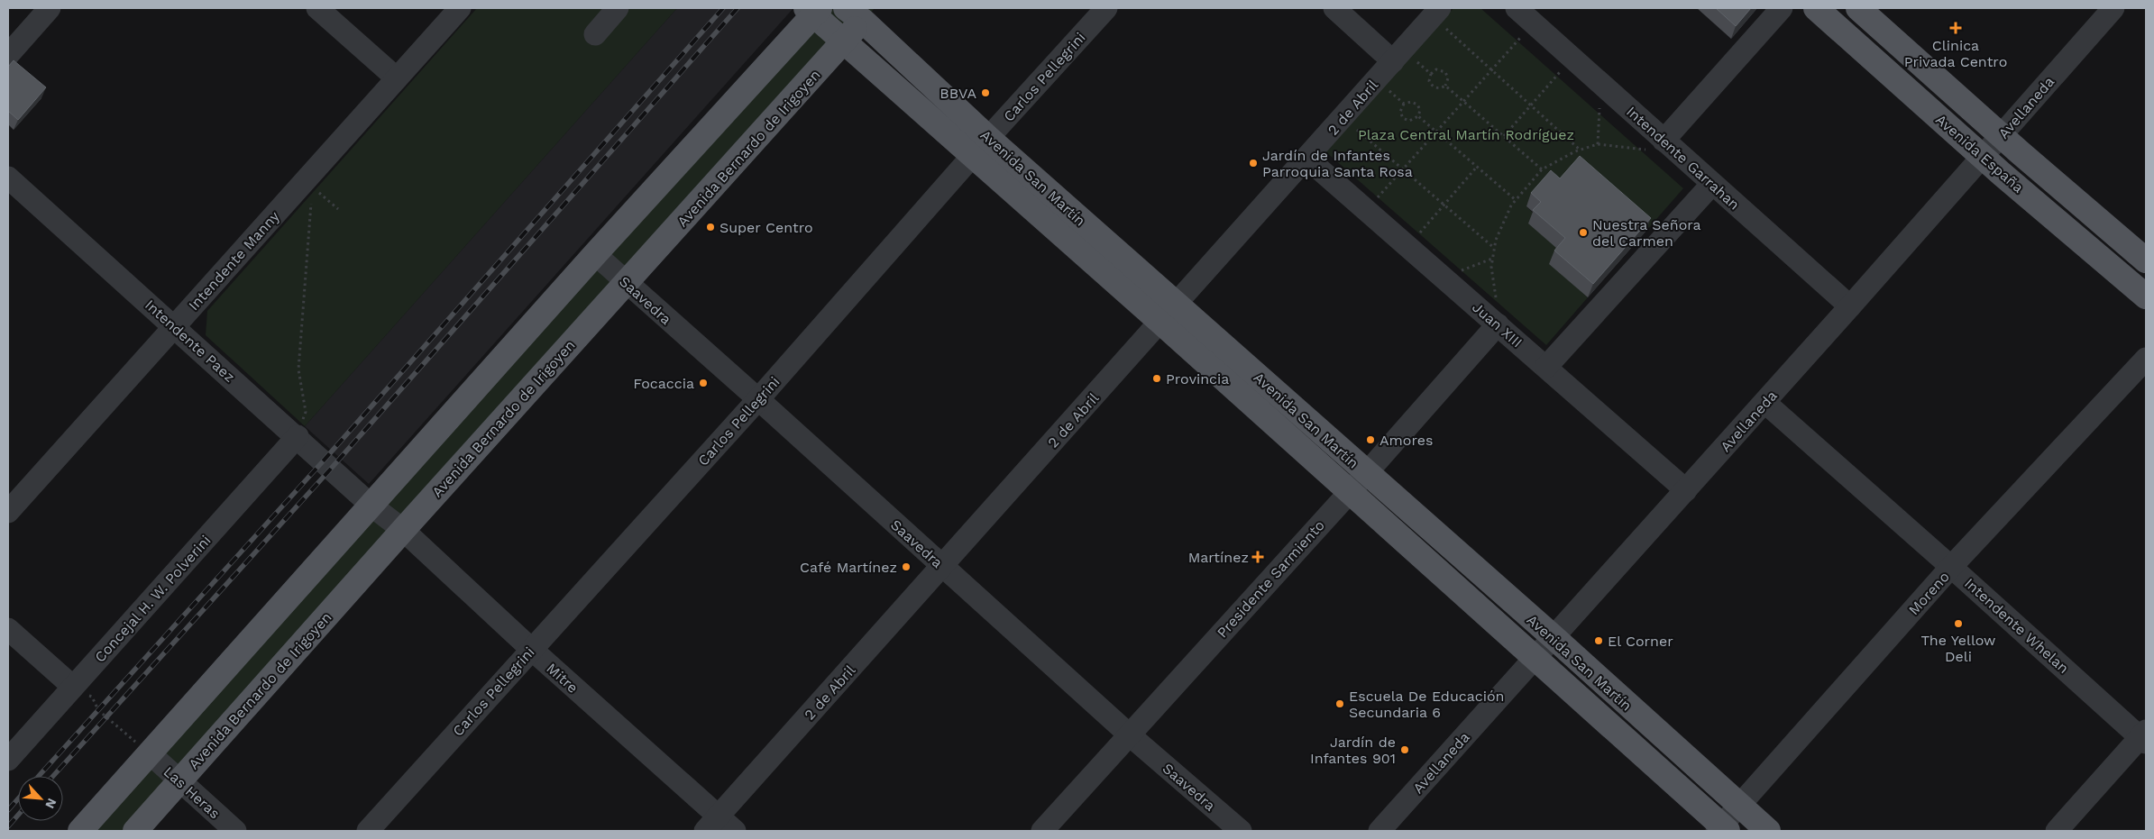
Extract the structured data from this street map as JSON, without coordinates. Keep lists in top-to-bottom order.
{
  "streets": {
    "main road": ["Avenida Bernardo de Irigoyen", "Avenida España", "Avenida San Martín"],
    "street": [
      "Carlos Pellegrini",
      "2 de Abril",
      "Avellaneda",
      "Intendente Garrahan",
      "Intendente Manny",
      "Saavedra",
      "Juan XIII",
      "Intendente Paez",
      "Presidente Sarmiento",
      "Moreno",
      "Concejal H. W. Polverini",
      "Intendente Whelan",
      "Mitre",
      "Las Heras"
    ]
  },
  "crossings": [
    ["Carlos Pellegrini", "Avenida San Martín"],
    ["Carlos Pellegrini", "Saavedra"],
    ["Carlos Pellegrini", "Mitre"],
    ["2 de Abril", "Avenida San Martín"],
    ["2 de Abril", "Saavedra"],
    ["2 de Abril", "Juan XIII"],
    ["2 de Abril", "Mitre"],
    ["Avellaneda", "Avenida España"],
    ["Avellaneda", "Intendente Garrahan"],
    ["Avellaneda", "Avenida San Martín"],
    ["Avellaneda", "Juan XIII"],
    ["Avellaneda", "Intendente Whelan"],
    ["Avenida Bernardo de Irigoyen", "Avenida San Martín"],
    ["Avenida Bernardo de Irigoyen", "Saavedra"],
    ["Avenida Bernardo de Irigoyen", "Mitre"],
    ["Avenida Bernardo de Irigoyen", "Las Heras"],
    ["Avenida San Martín", "Presidente Sarmiento"],
    ["Avenida San Martín", "Moreno"],
    ["Intendente Manny", "Intendente Paez"],
    ["Saavedra", "Presidente Sarmiento"],
    ["Juan XIII", "Presidente Sarmiento"],
    ["Intendente Paez", "Concejal H. W. Polverini"],
    ["Intendente Paez", "Mitre"],
    ["Moreno", "Intendente Whelan"]
  ],
  "parks": ["Plaza Central Martín Rodríguez"],
  "places": {
    "health": ["Clinica Privada Centro", "Martínez"],
    "other": [
      "BBVA",
      "Jardín de Infantes Parroquia Santa Rosa",
      "Super Centro",
      "Nuestra Señora del Carmen",
      "Provincia",
      "Focaccia",
      "Amores",
      "Café Martínez",
      "The Yellow Deli",
      "El Corner",
      "Escuela De Educación Secundaria 6",
      "Jardín de Infantes 901"
    ]
  },
  "north": "bottom right"
}
